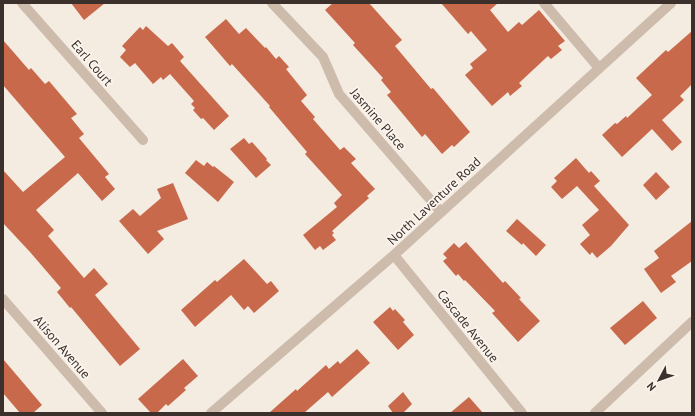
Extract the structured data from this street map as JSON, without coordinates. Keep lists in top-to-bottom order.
{
  "streets": {
    "street": [
      "Earl Court",
      "Jasmine Place",
      "North Laventure Road",
      "Cascade Avenue",
      "Alison Avenue"
    ]
  },
  "crossings": [
    ["Jasmine Place", "North Laventure Road"],
    ["North Laventure Road", "Cascade Avenue"]
  ],
  "north": "bottom left"
}
